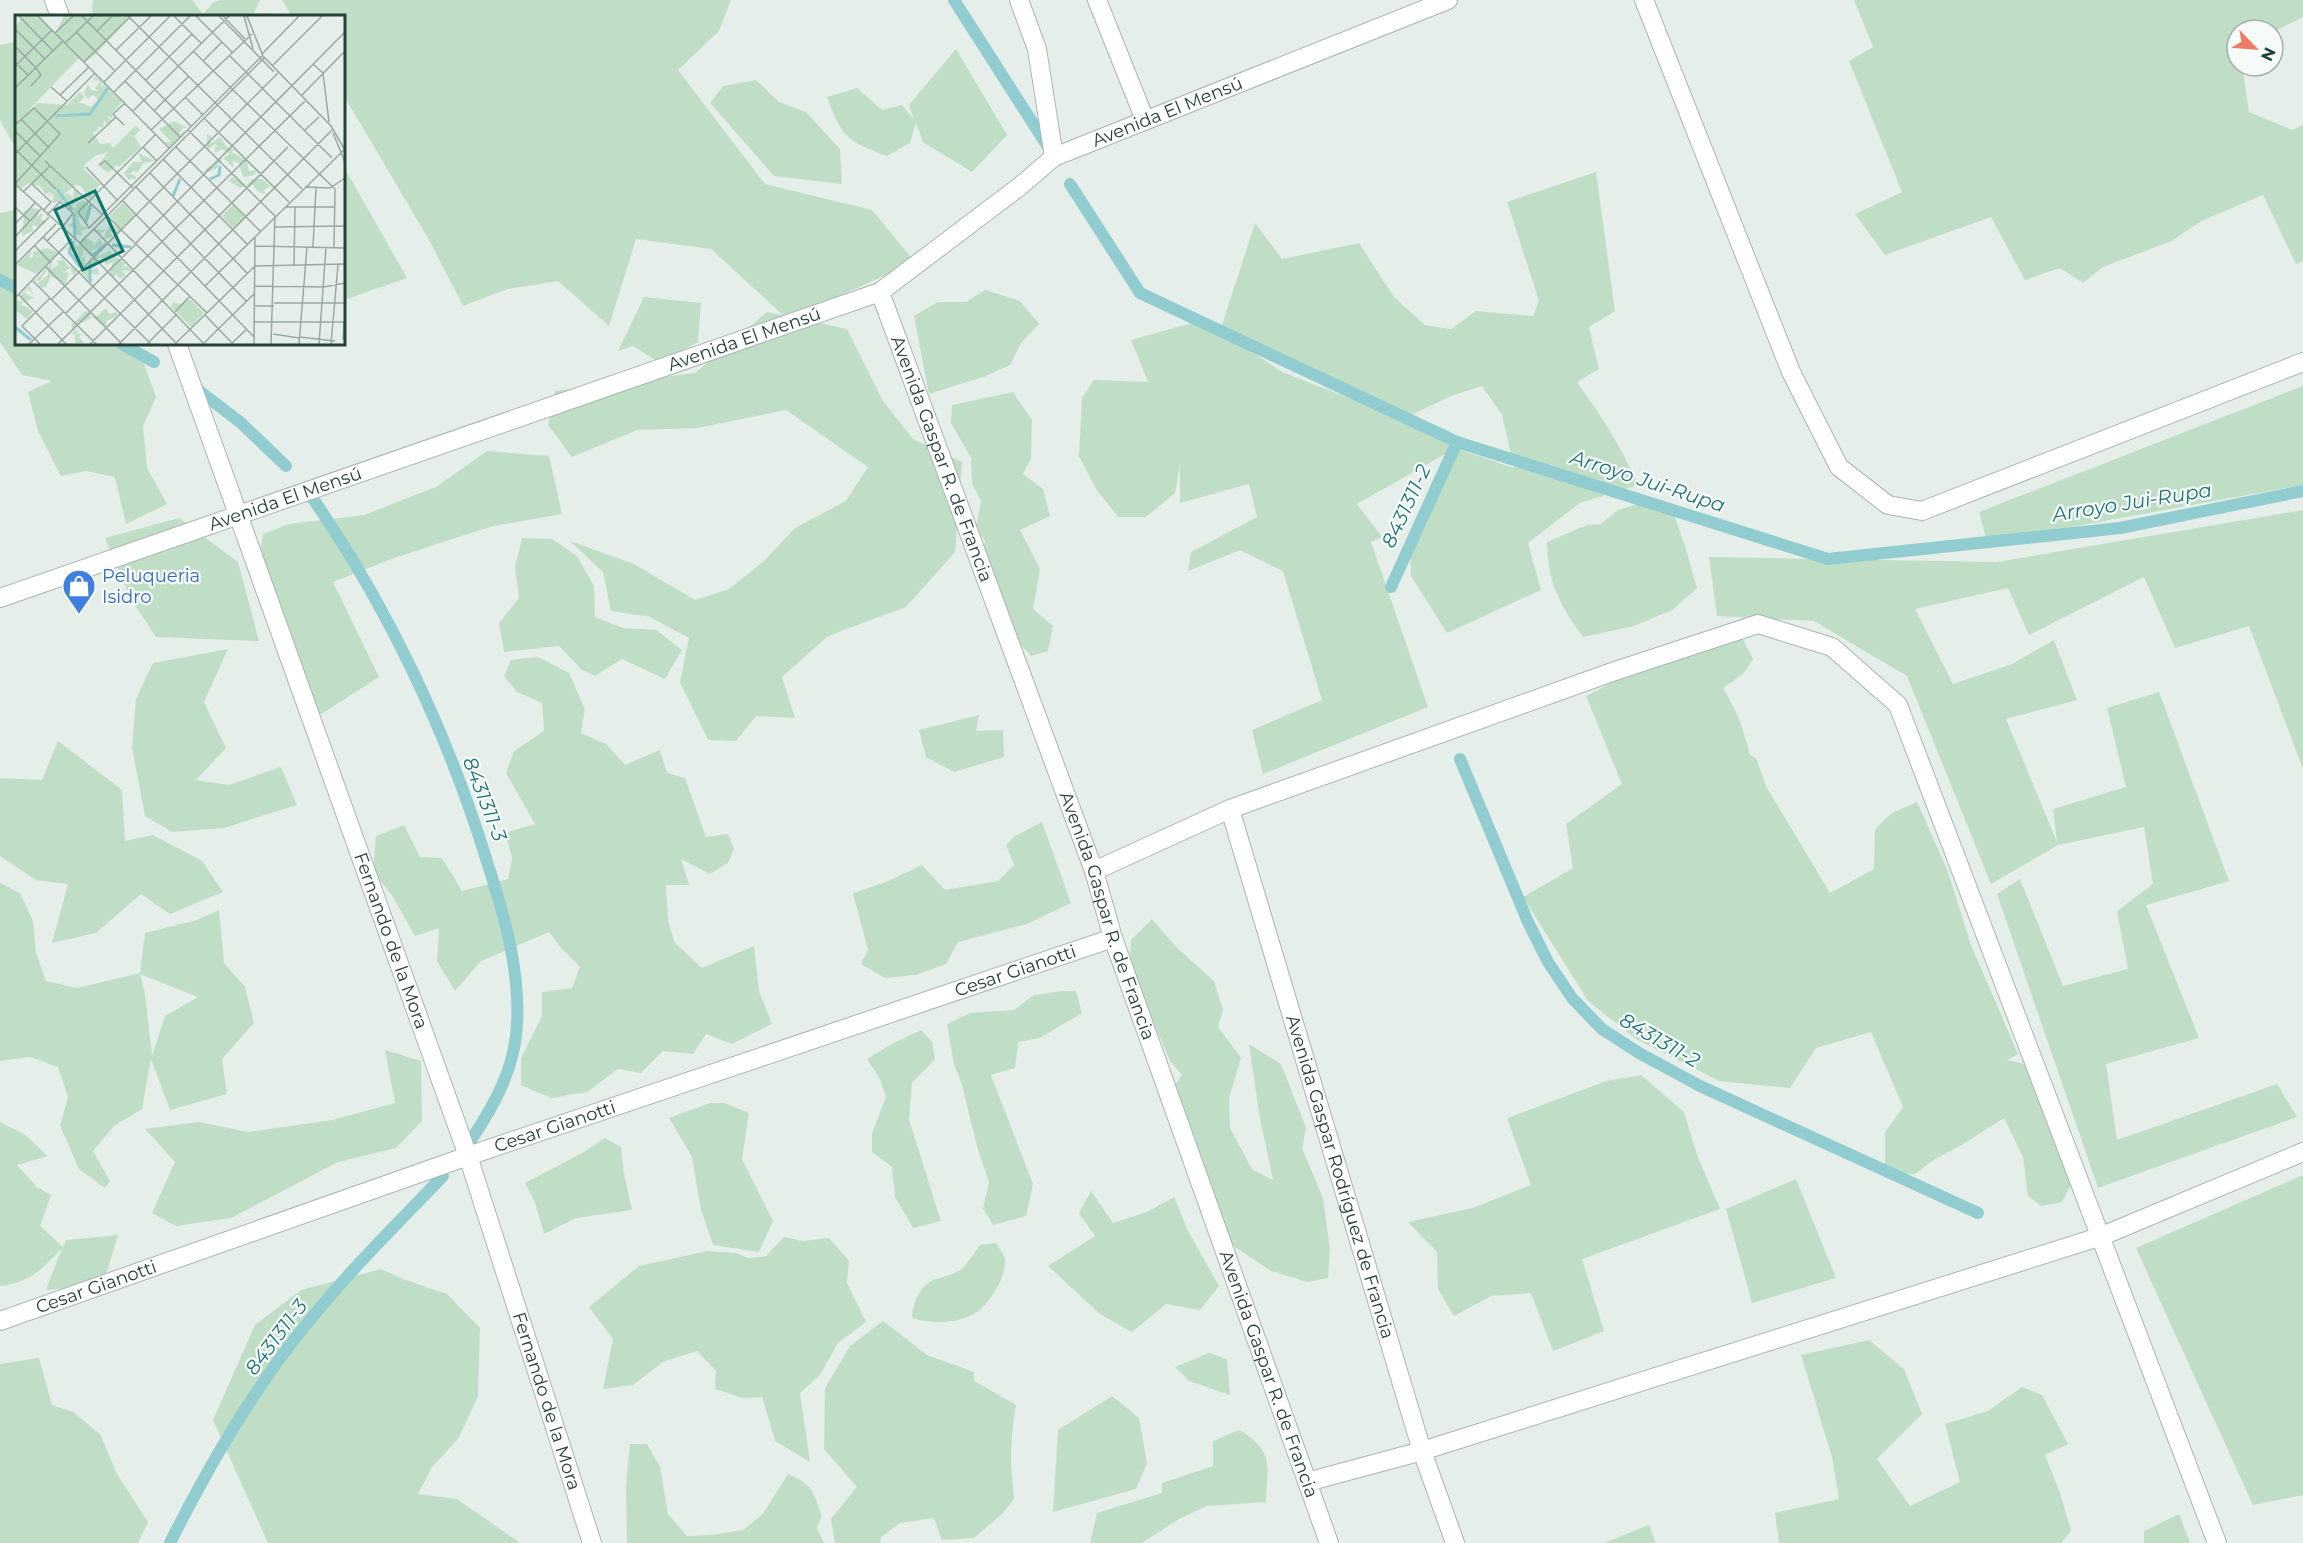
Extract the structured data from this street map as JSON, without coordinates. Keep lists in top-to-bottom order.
{
  "streets": {
    "street": [
      "Avenida El Mensú",
      "Avenida Gaspar R. de Francia",
      "Fernando de la Mora",
      "Cesar Gianotti",
      "Avenida Gaspar Rodríguez de Francia"
    ]
  },
  "crossings": [
    ["Avenida El Mensú", "Avenida Gaspar R. de Francia"],
    ["Avenida El Mensú", "Fernando de la Mora"],
    ["Avenida Gaspar R. de Francia", "Cesar Gianotti"],
    ["Fernando de la Mora", "Cesar Gianotti"]
  ],
  "water": ["Arroyo Jui-Rupa", "8431311-2", "8431311-3"],
  "places": {
    "shop": ["Peluqueria Isidro"]
  },
  "north": "bottom right"
}
